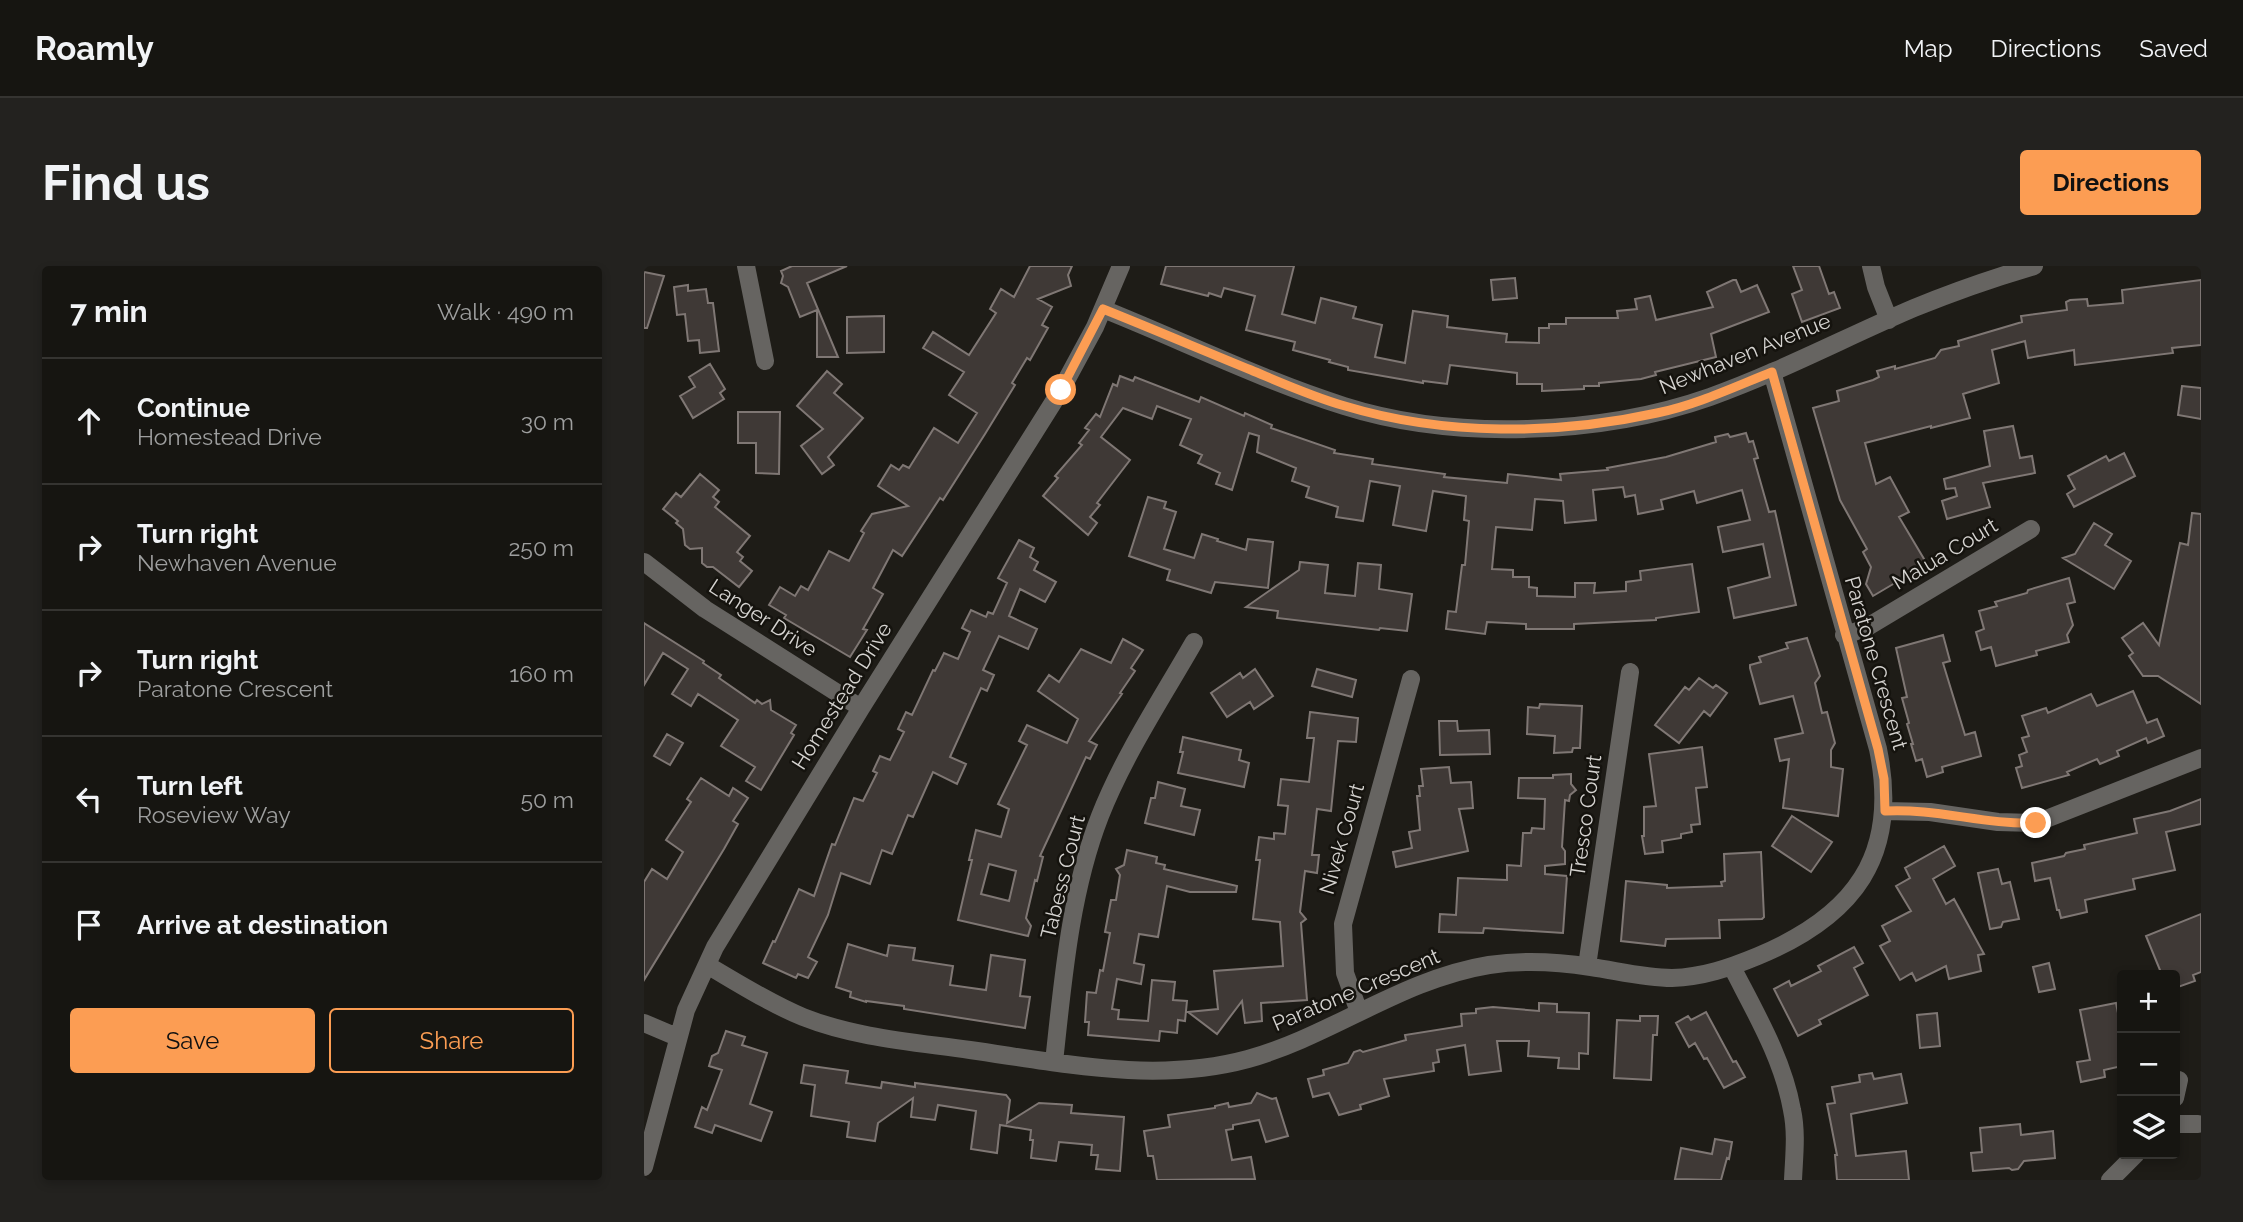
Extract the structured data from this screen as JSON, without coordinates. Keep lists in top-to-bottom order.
{
  "streets": {
    "street": [
      "Newhaven Avenue",
      "Malua Court",
      "Langer Drive",
      "Paratone Crescent",
      "Homestead Drive",
      "Tresco Court",
      "Nivek Court",
      "Tabess Court"
    ]
  },
  "crossings": [
    ["Newhaven Avenue", "Paratone Crescent"],
    ["Newhaven Avenue", "Homestead Drive"],
    ["Malua Court", "Paratone Crescent"],
    ["Langer Drive", "Homestead Drive"],
    ["Paratone Crescent", "Homestead Drive"],
    ["Paratone Crescent", "Tresco Court"],
    ["Paratone Crescent", "Nivek Court"],
    ["Paratone Crescent", "Tabess Court"]
  ],
  "page": {
    "header": "Roamly",
    "nav": ["Map", "Directions", "Saved"],
    "buttons": [
      "Directions",
      ["Save", "Share"]
    ],
    "title": "Find us",
    "heading": ["7 min", "Walk · 490 m"],
    "list": [
      ["Continue", "Homestead Drive", "30 m"],
      ["Turn right", "Newhaven Avenue", "250 m"],
      ["Turn right", "Paratone Crescent", "160 m"],
      ["Turn left", "Roseview Way", "50 m"],
      "Arrive at destination"
    ],
    "map_buttons": ["+", "−"]
  }
}
